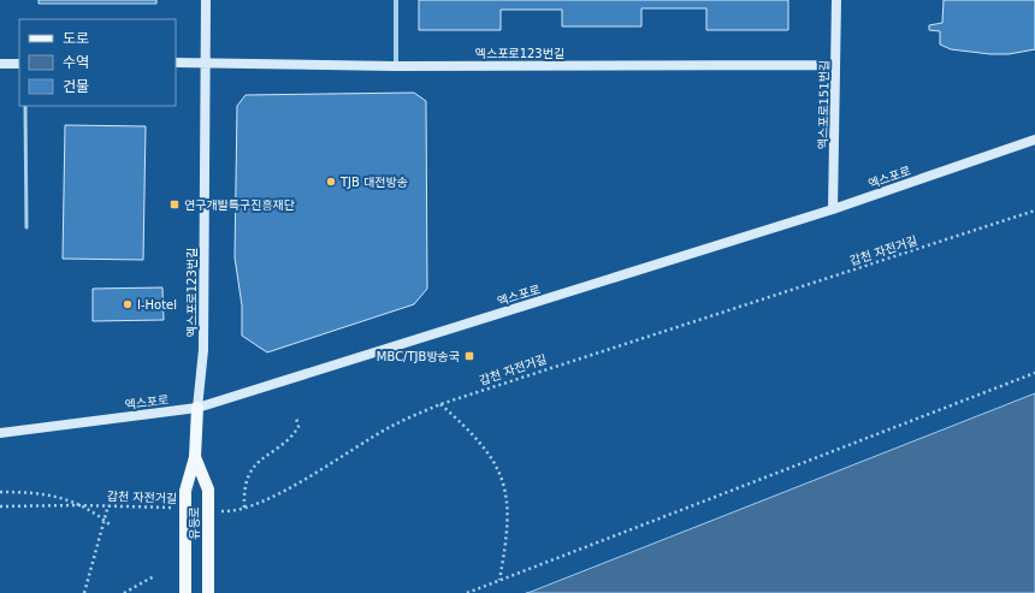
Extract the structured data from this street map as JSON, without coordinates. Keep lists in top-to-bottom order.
{
  "streets": {
    "main road": ["유등로"],
    "street": ["엑스포로123번길", "엑스포로151번길", "엑스포로"],
    "path": ["갑천 자전거길"]
  },
  "crossings": [
    ["엑스포로123번길", "엑스포로151번길"],
    ["엑스포로123번길", "엑스포로"],
    ["엑스포로123번길", "유등로"],
    ["엑스포로151번길", "엑스포로"],
    ["엑스포로", "유등로"]
  ],
  "places": {
    "other": ["TJB 대전방송", "I-Hotel"],
    "transit": ["연구개발특구진흥재단", "MBC/TJB방송국"]
  },
  "legend": ["도로", "수역", "건물"]
}
